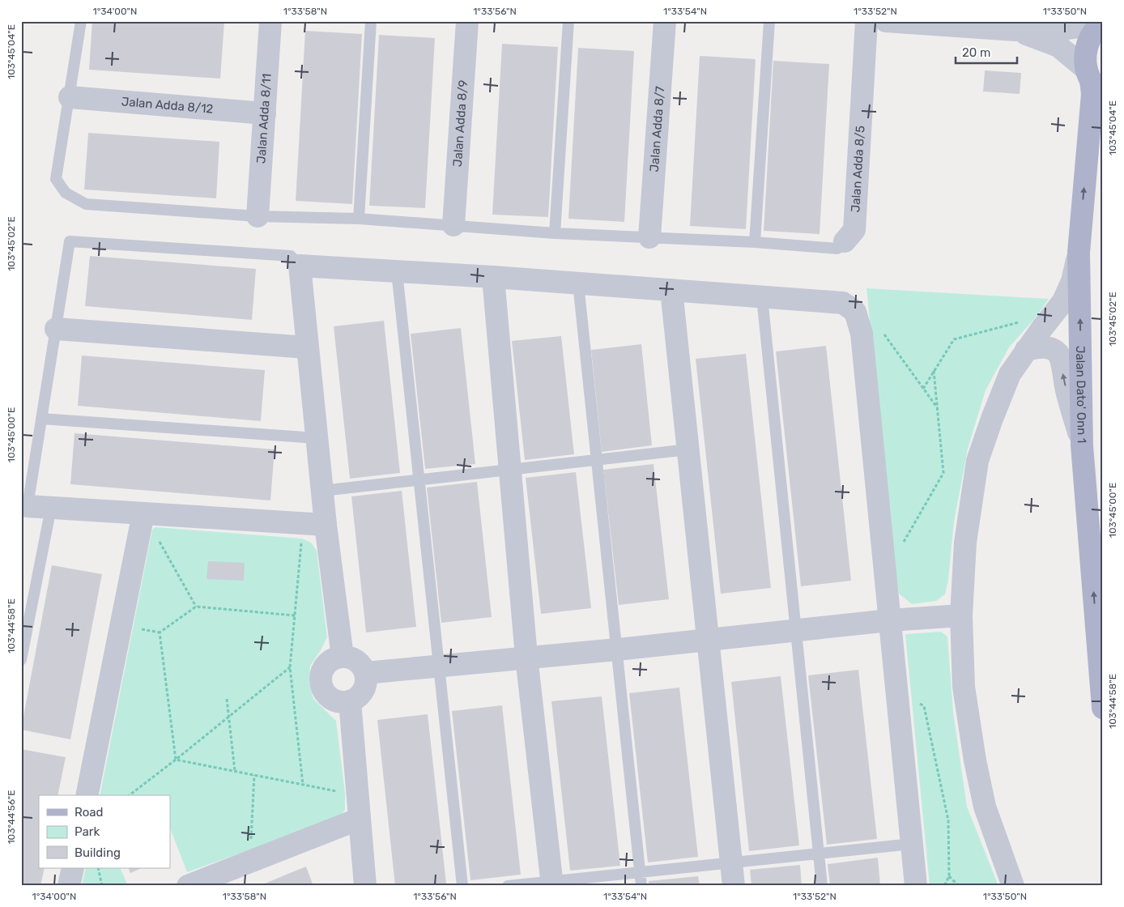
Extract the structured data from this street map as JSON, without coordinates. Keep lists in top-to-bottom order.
{
  "streets": {
    "main road": ["Jalan Dato' Onn 1"],
    "street": [
      "Jalan Adda 8/12",
      "Jalan Adda 8/11",
      "Jalan Adda 8/9",
      "Jalan Adda 8/7",
      "Jalan Adda 8/5"
    ]
  },
  "crossings": [
    ["Jalan Adda 8/12", "Jalan Adda 8/11"]
  ],
  "one_way": ["Jalan Dato' Onn 1"],
  "legend": ["Road", "Park", "Building"],
  "scale_bar": "20 m",
  "coordinates": [
    "1°34'00\"N",
    "1°33'58\"N",
    "1°33'56\"N",
    "1°33'54\"N",
    "1°33'52\"N",
    "1°33'50\"N",
    "103°45'04\"E",
    "103°45'02\"E",
    "103°45'00\"E",
    "103°44'58\"E",
    "103°44'56\"E"
  ]
}
